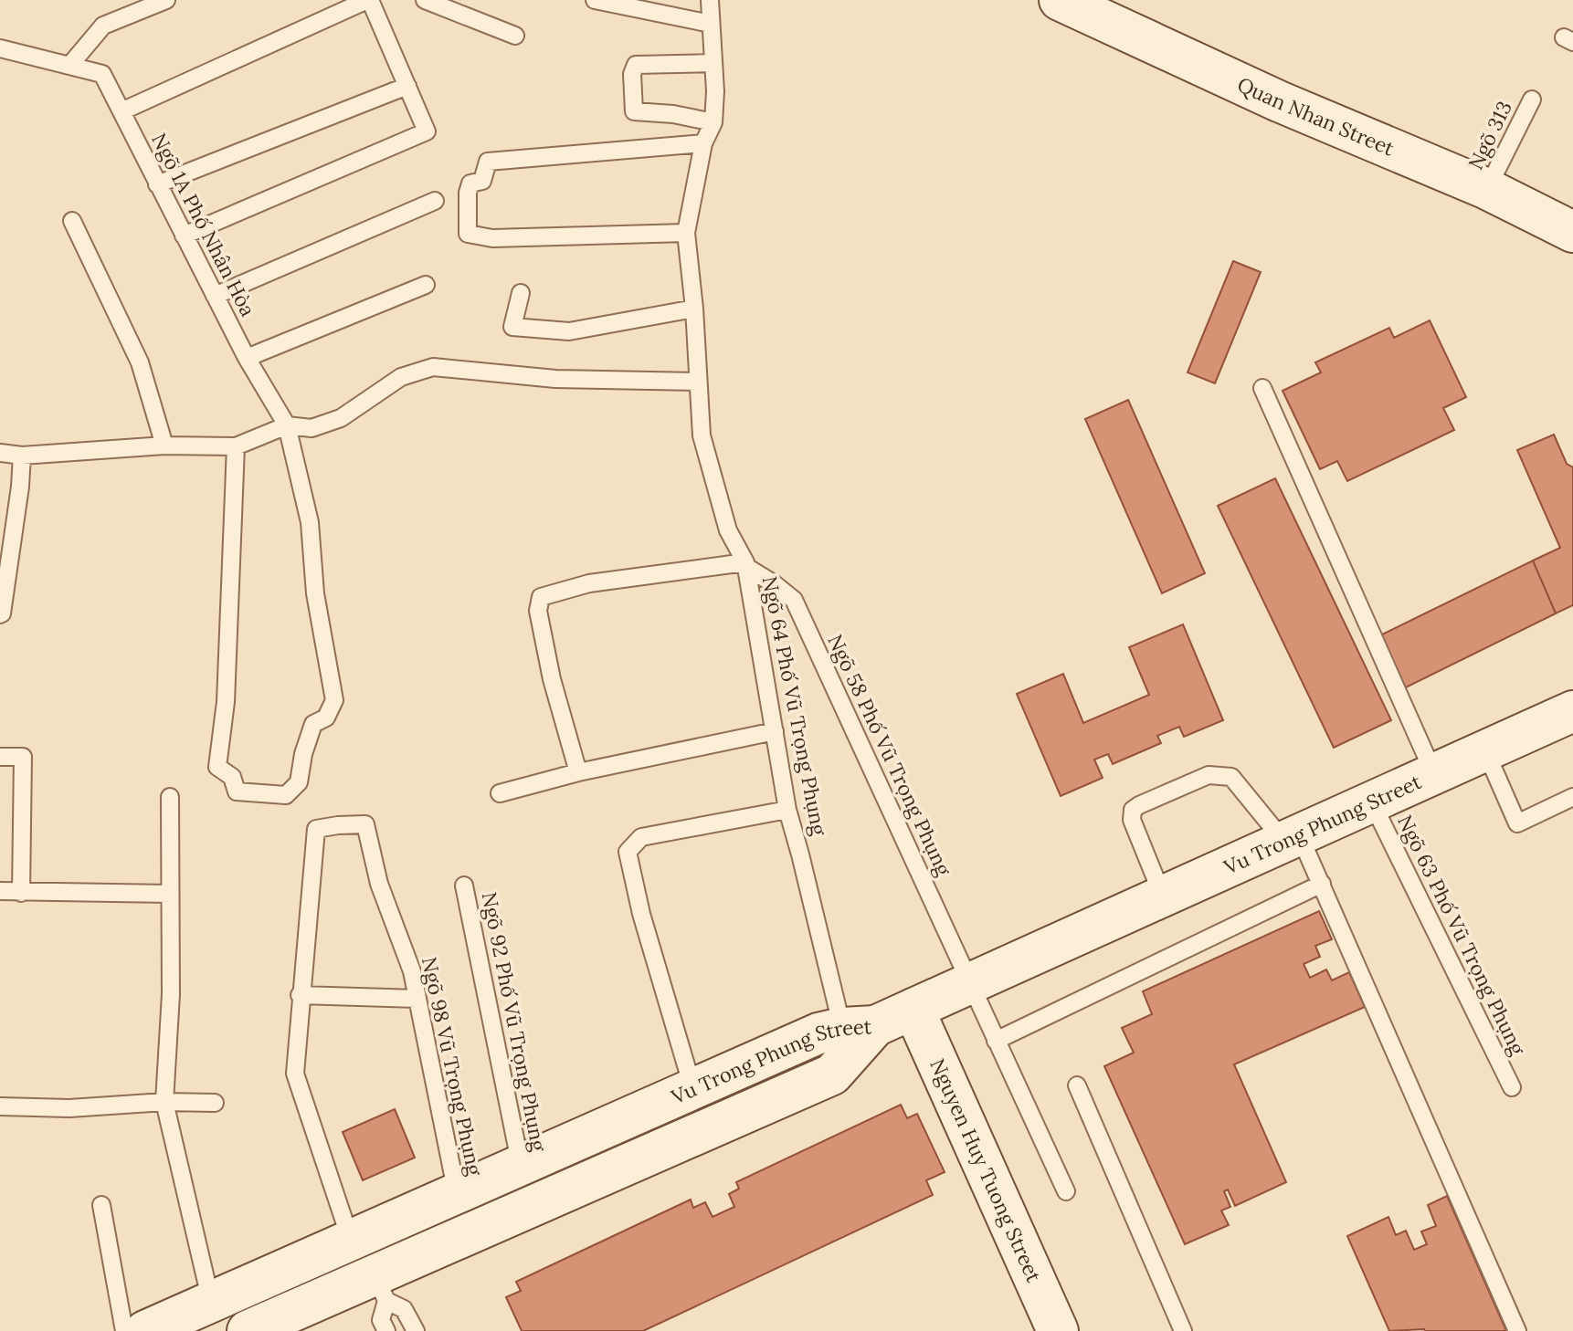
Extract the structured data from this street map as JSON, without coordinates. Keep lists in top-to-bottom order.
{
  "streets": {
    "street": ["Quan Nhan Street", "Vu Trong Phung Street", "Nguyen Huy Tuong Street"],
    "lane": [
      "Ngõ 313",
      "Ngõ 1A Phố Nhân Hòa",
      "Ngõ 64 Phố Vũ Trọng Phụng",
      "Ngõ 58 Phố Vũ Trọng Phụng",
      "Ngõ 63 Phố Vũ Trọng Phụng",
      "Ngõ 92 Phố Vũ Trọng Phụng",
      "Ngõ 98 Vũ Trọng Phụng"
    ]
  },
  "crossings": [
    ["Quan Nhan Street", "Ngõ 313"],
    ["Ngõ 64 Phố Vũ Trọng Phụng", "Ngõ 58 Phố Vũ Trọng Phụng"],
    ["Ngõ 64 Phố Vũ Trọng Phụng", "Vu Trong Phung Street"],
    ["Ngõ 58 Phố Vũ Trọng Phụng", "Vu Trong Phung Street"],
    ["Vu Trong Phung Street", "Ngõ 63 Phố Vũ Trọng Phụng"],
    ["Vu Trong Phung Street", "Ngõ 92 Phố Vũ Trọng Phụng"],
    ["Vu Trong Phung Street", "Ngõ 98 Vũ Trọng Phụng"],
    ["Vu Trong Phung Street", "Nguyen Huy Tuong Street"]
  ]
}
